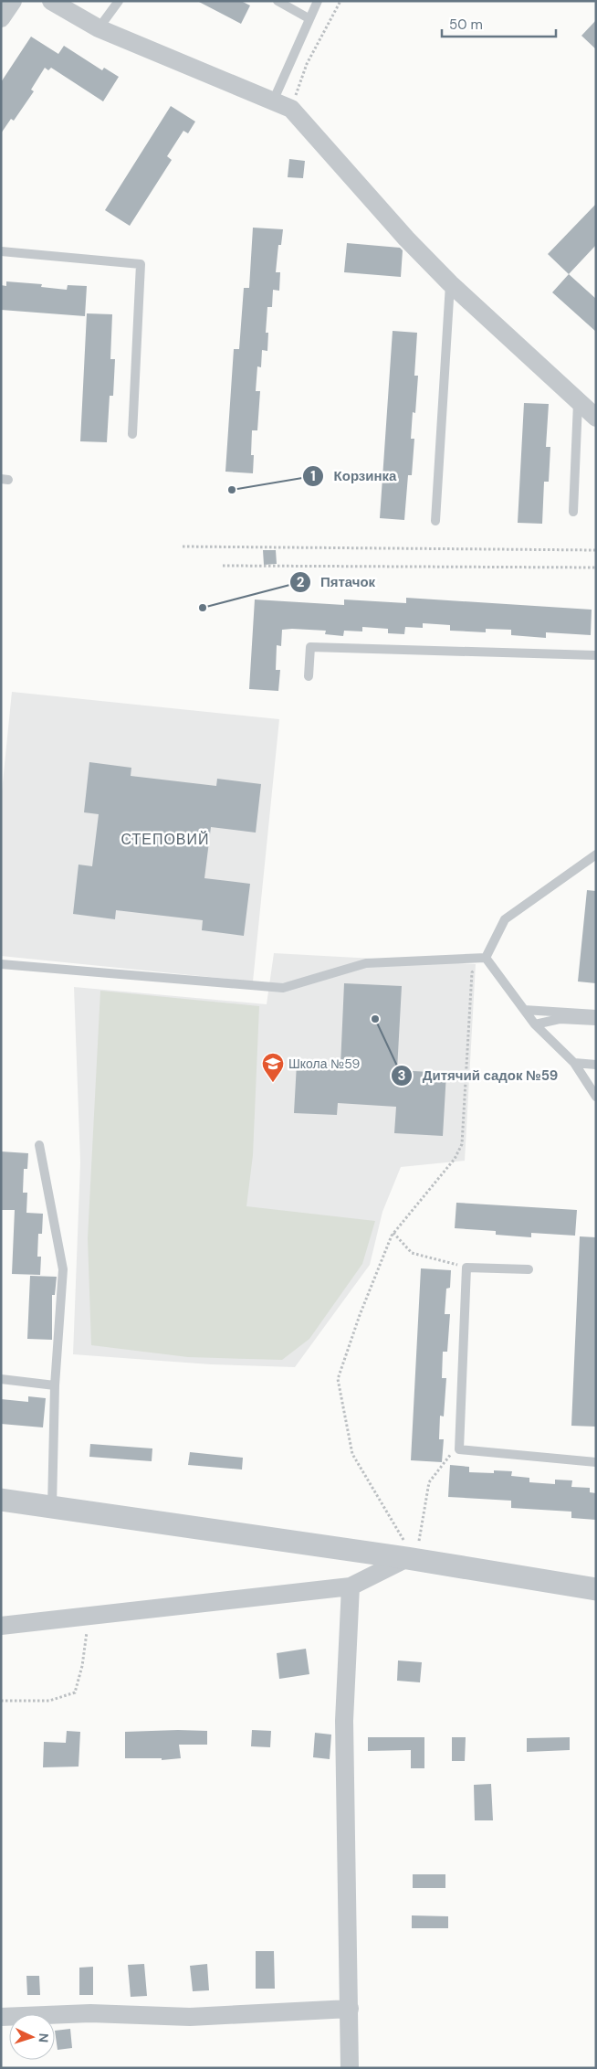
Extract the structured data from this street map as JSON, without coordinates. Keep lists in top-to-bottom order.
{
  "districts": ["СТЕПОВИЙ"],
  "places": {
    "other": ["Корзинка", "Пятачок", "Дитячий садок №59"],
    "school or university": ["Школа №59"]
  },
  "scale_bar": "50 m",
  "north": "right"
}
